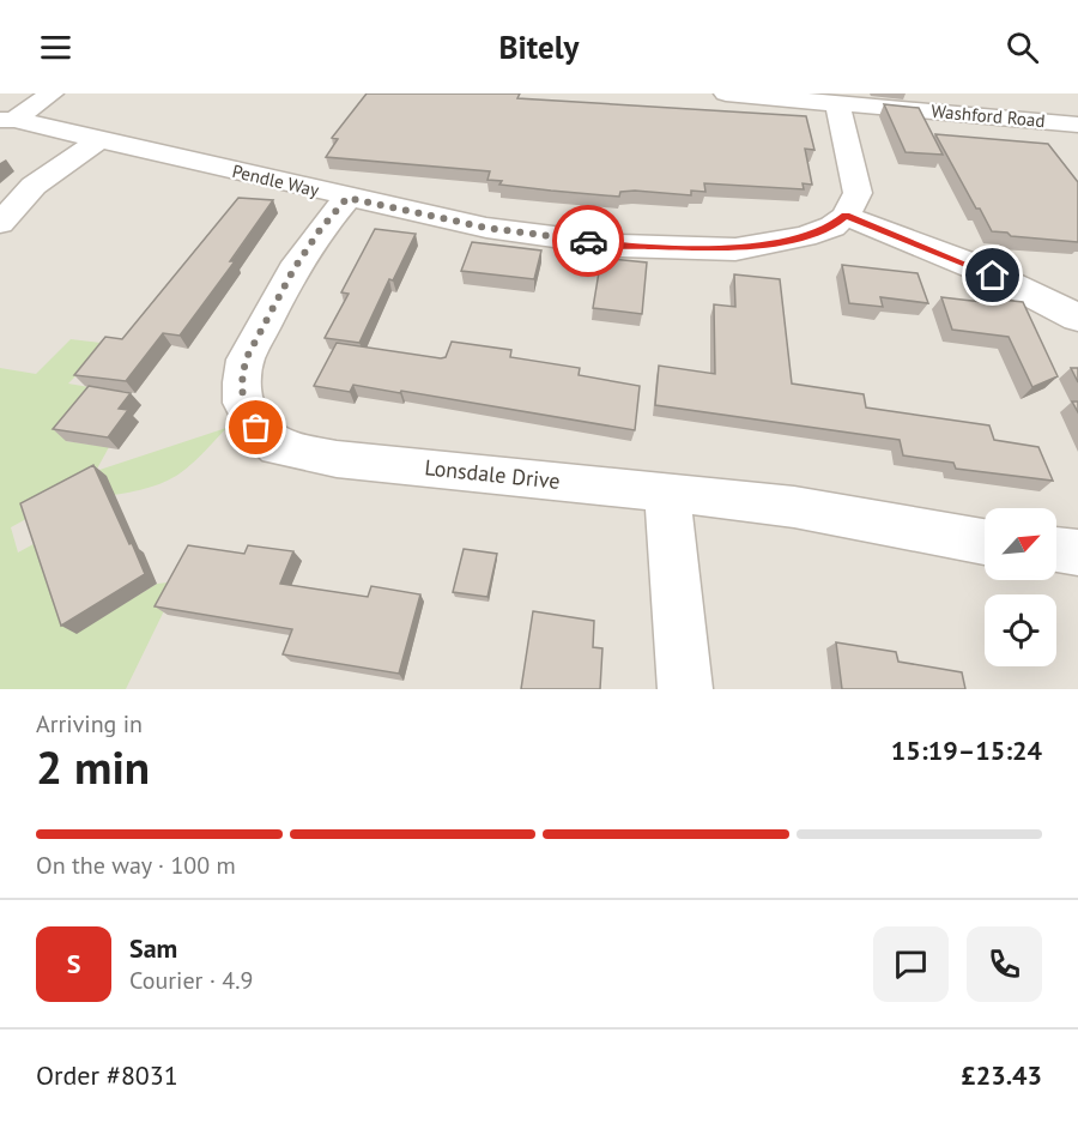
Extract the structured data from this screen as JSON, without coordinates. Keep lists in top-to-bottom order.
{
  "streets": {
    "street": ["Washford Road", "Pendle Way", "Lonsdale Drive"]
  },
  "crossings": [
    ["Pendle Way", "Lonsdale Drive"]
  ],
  "north": "top right",
  "page": {
    "header": "Bitely",
    "heading": ["2 min", "Arriving in", "15:19–15:24"],
    "panel": [
      "Sam",
      "Courier · 4.9",
      "Order #8031",
      "£23.43"
    ],
    "bar": "On the way · 100 m",
    "round": "S"
  }
}
